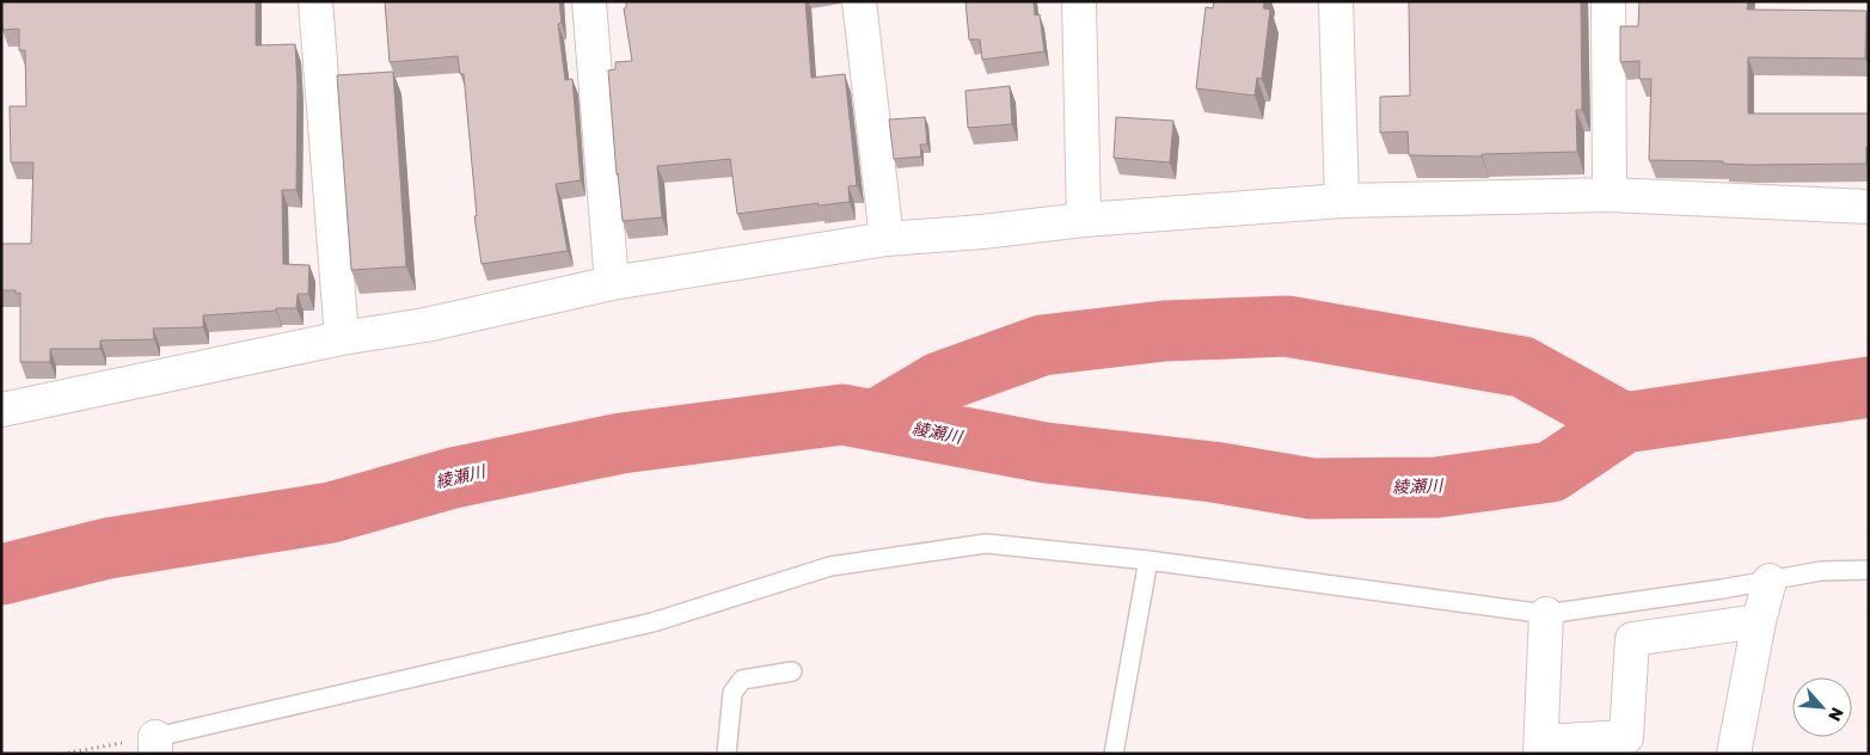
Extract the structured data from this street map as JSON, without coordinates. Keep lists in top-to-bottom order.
{
  "water": ["綾瀬川"],
  "north": "bottom right"
}
